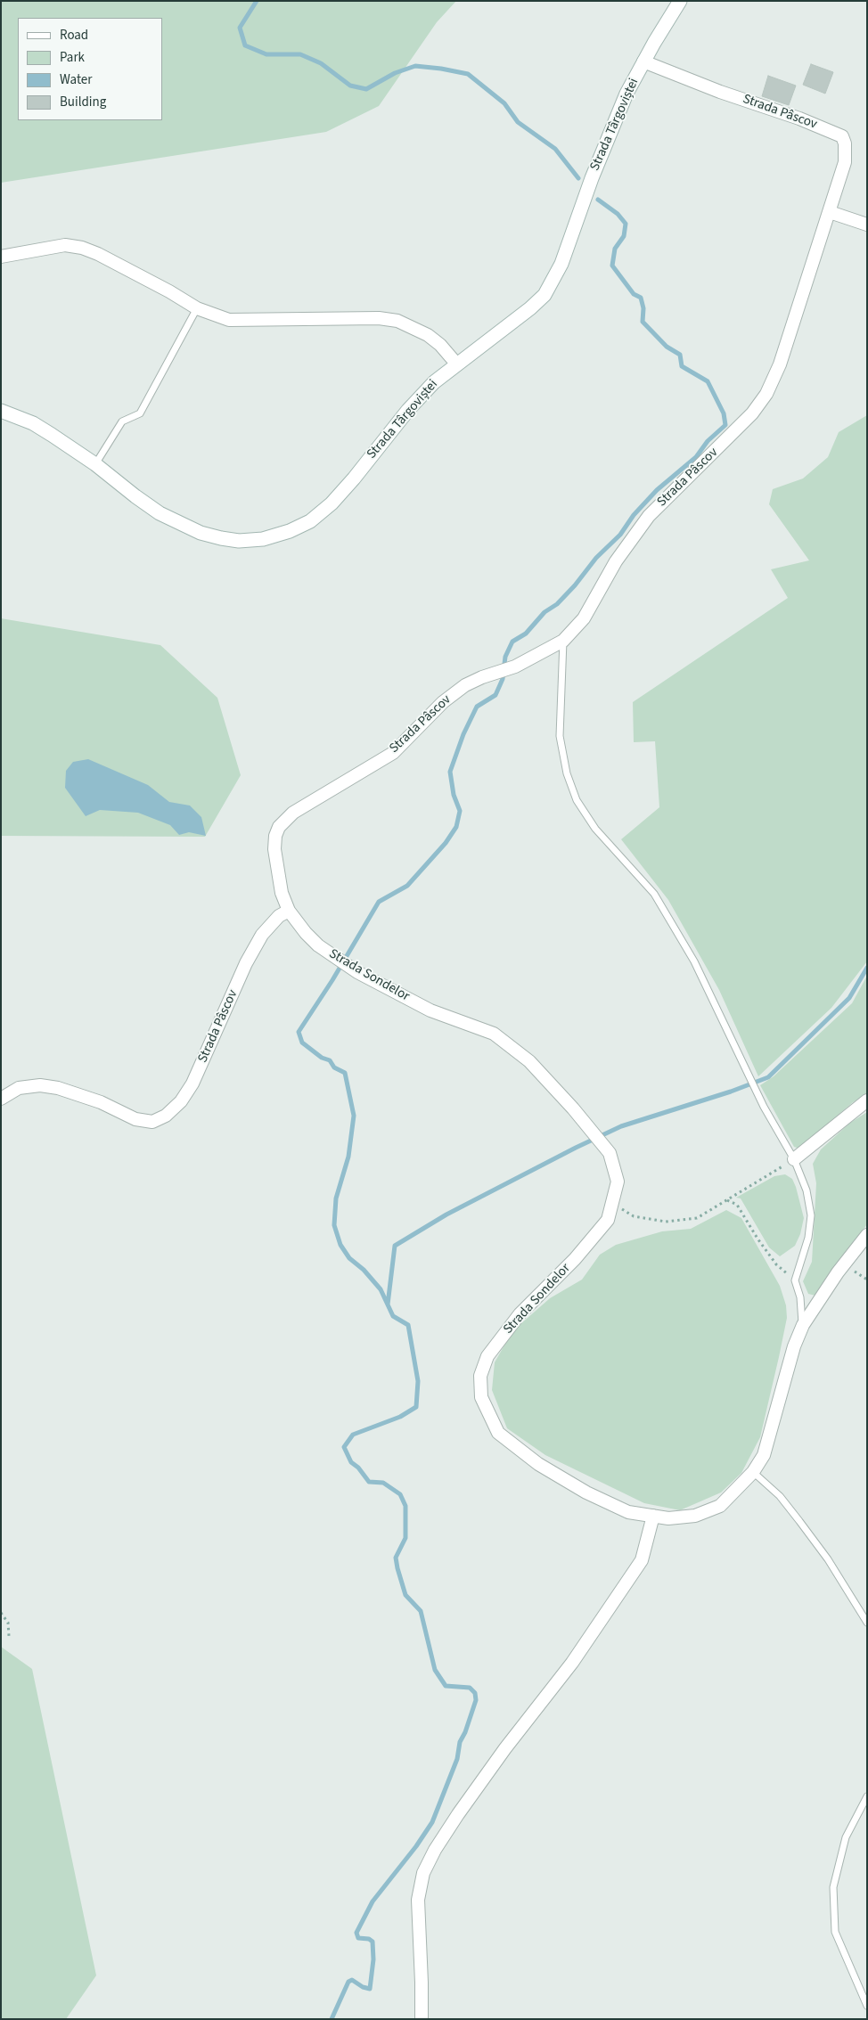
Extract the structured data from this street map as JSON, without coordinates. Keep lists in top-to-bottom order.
{
  "streets": {
    "main road": ["Strada Târgoviștei"],
    "street": ["Strada Pâscov", "Strada Sondelor"]
  },
  "crossings": [
    ["Strada Pâscov", "Strada Târgoviștei"],
    ["Strada Pâscov", "Strada Sondelor"]
  ],
  "legend": [
    "Road",
    "Park",
    "Water",
    "Building"
  ]
}
